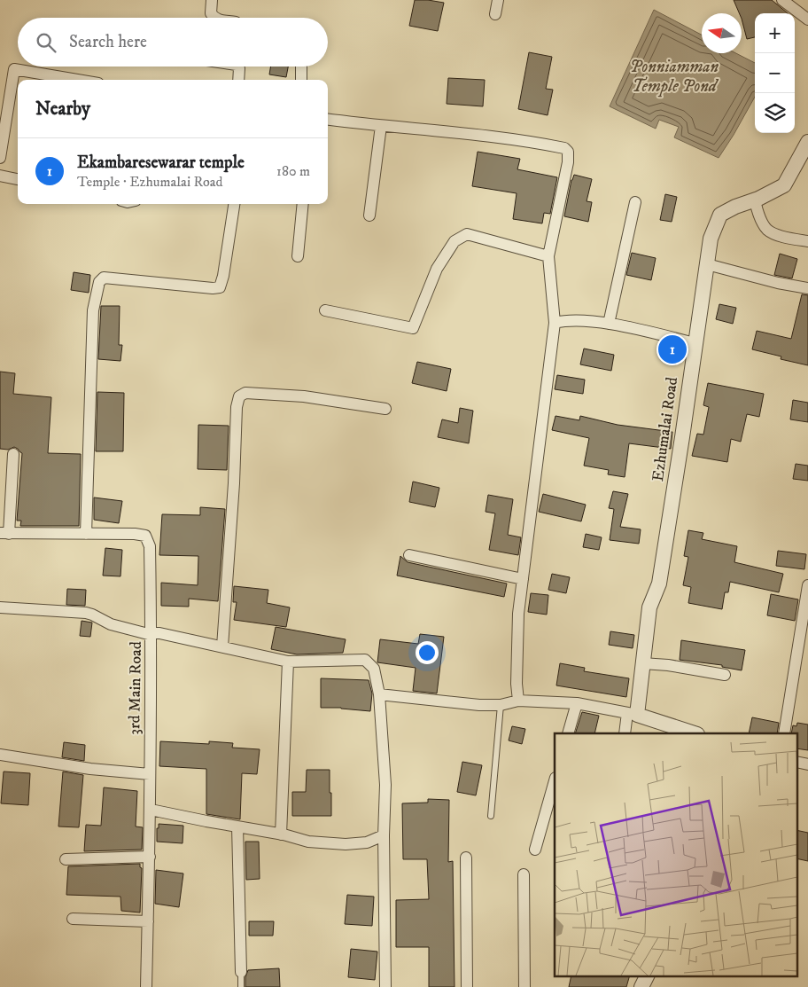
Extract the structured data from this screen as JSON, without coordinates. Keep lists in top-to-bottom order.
{
  "streets": {
    "street": ["Ezhumalai Road", "3rd Main Road"]
  },
  "water": ["Ponniamman Temple Pond"],
  "north": "left",
  "page": {
    "map_buttons": ["+", "−"],
    "search": "Search here",
    "heading": "Nearby",
    "list": [
      {
        "mark": "1",
        "name": "Ekambaresewarar temple",
        "note": "Temple · Ezhumalai Road",
        "value": "180 m"
      }
    ],
    "pins": "1"
  }
}
